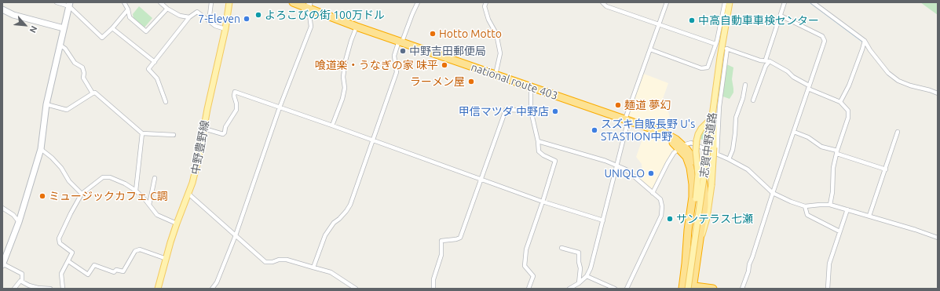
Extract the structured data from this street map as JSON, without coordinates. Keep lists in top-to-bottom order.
{
  "streets": {
    "highway": ["national route 403"],
    "main road": ["志賀中野道路", "中野豊野線"]
  },
  "crossings": [
    ["national route 403", "志賀中野道路"]
  ],
  "places": [
    "よろこびの街 100万ドル",
    "7-Eleven",
    "中高自動車車検センター",
    "Hotto Motto",
    "中野吉田郵便局",
    "喰道楽・うなぎの家 味平",
    "ラーメン屋",
    "麺道 夢幻",
    "甲信マツダ 中野店",
    "スズキ自販長野 U's STASTION中野",
    "UNIQLO",
    "ミュージックカフェ C調",
    "サンテラス七瀬"
  ],
  "north": "bottom right"
}
